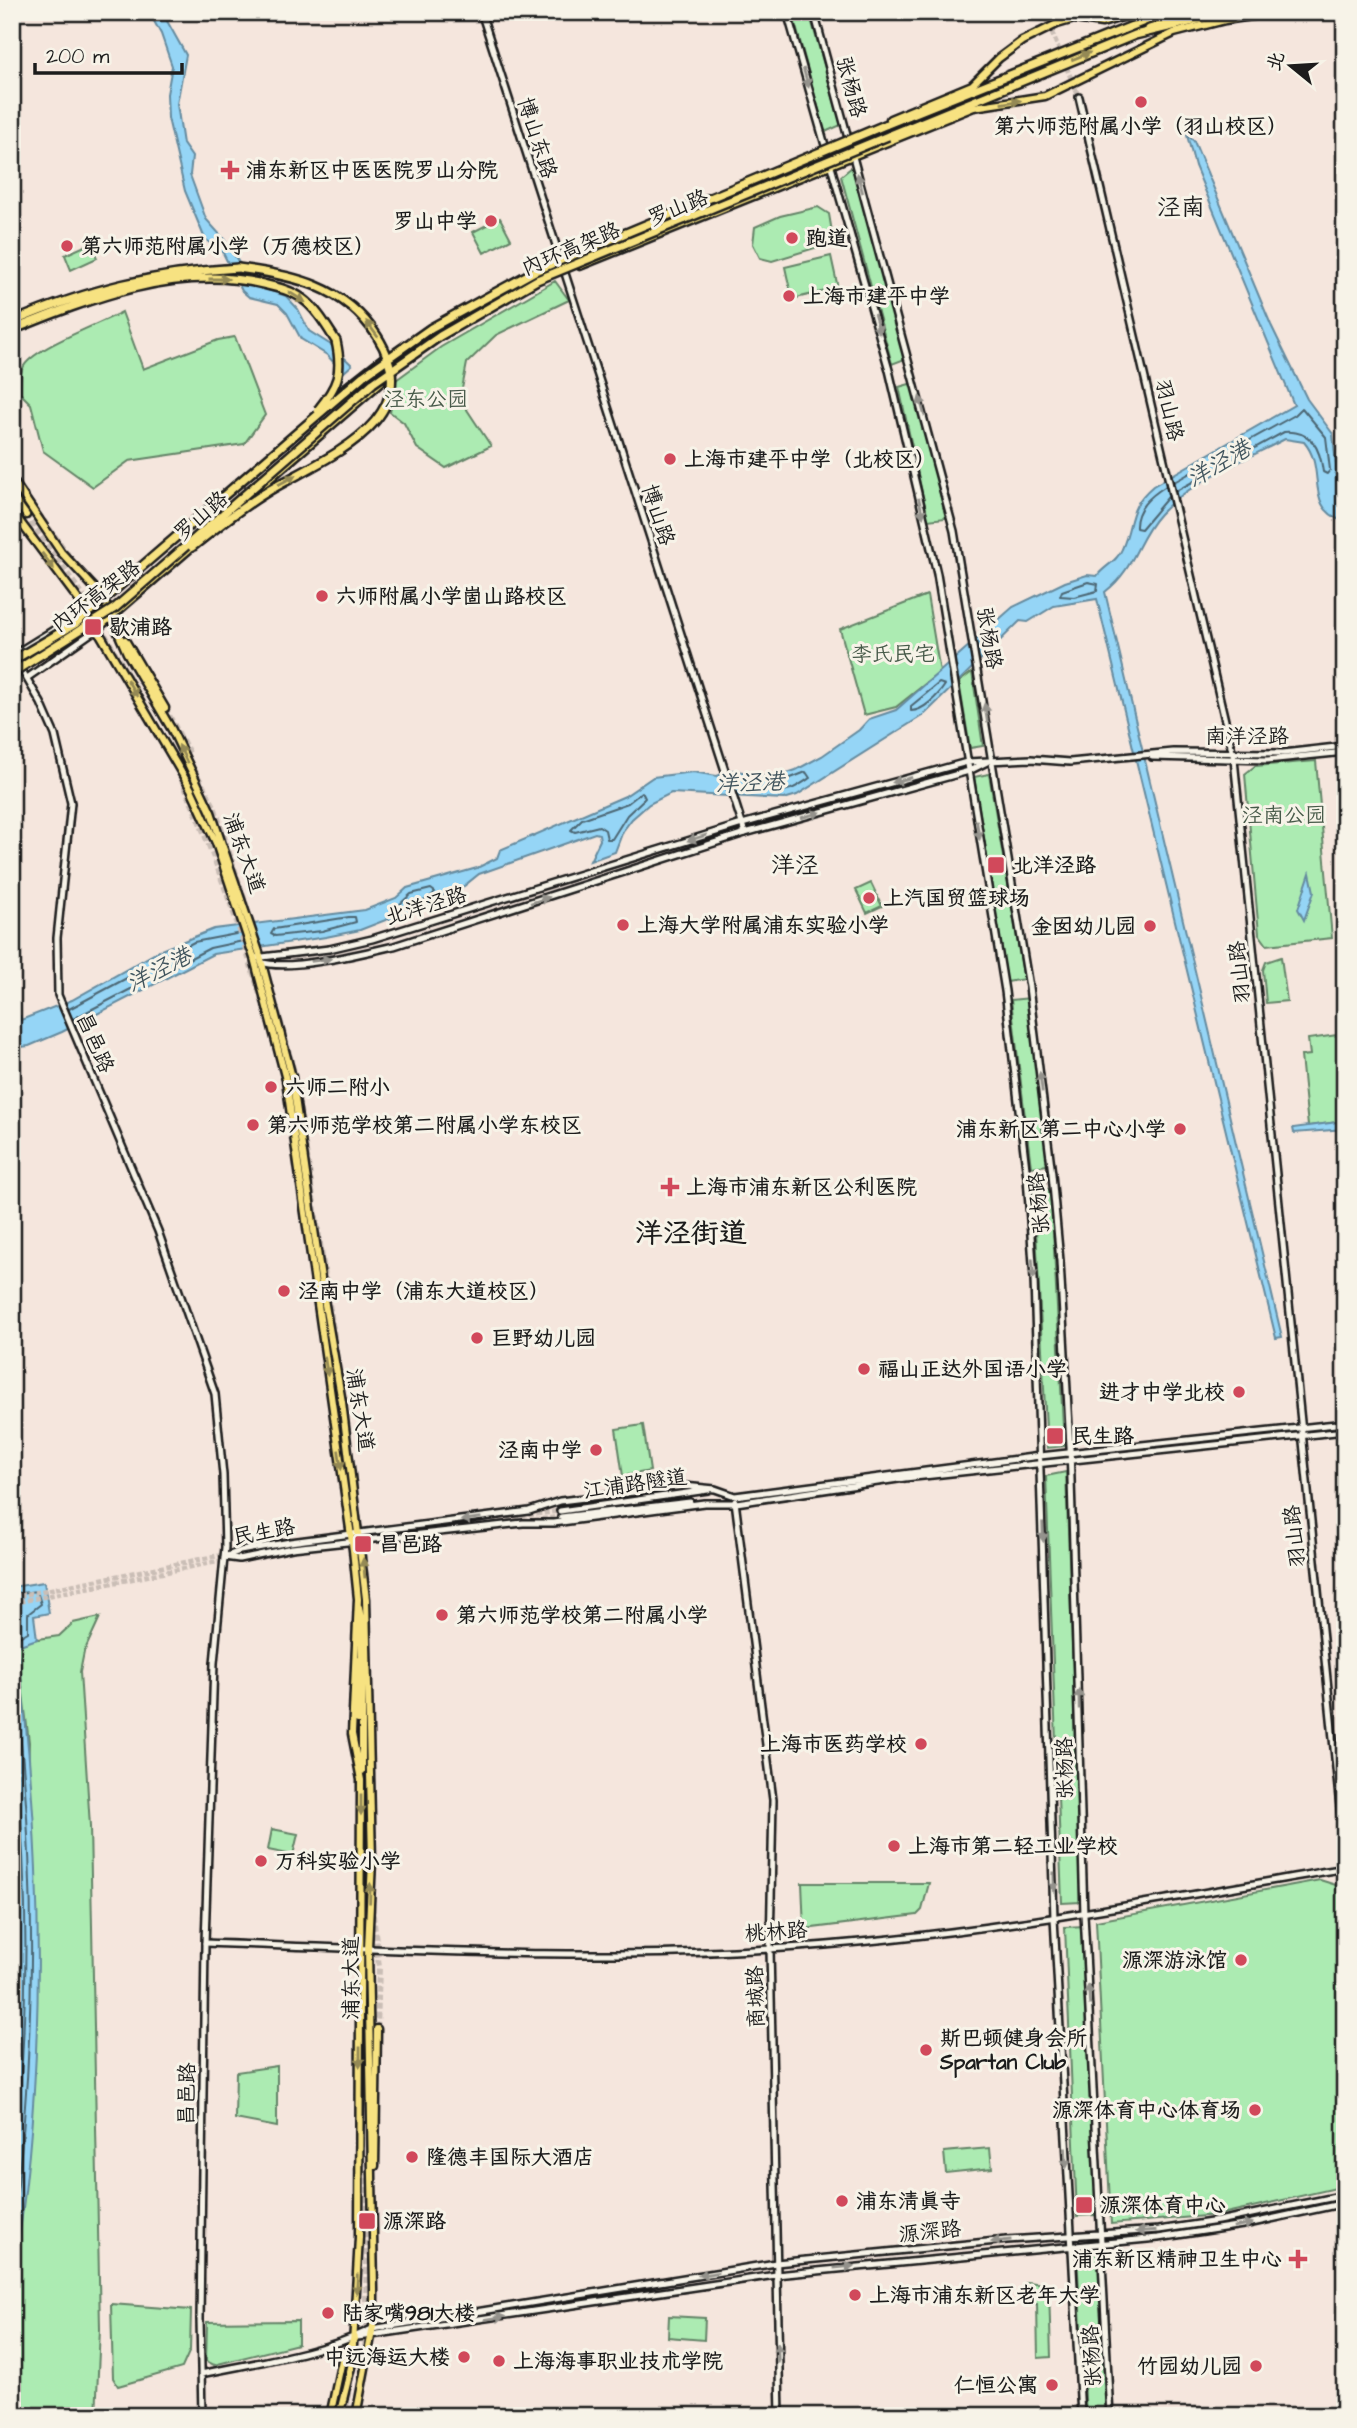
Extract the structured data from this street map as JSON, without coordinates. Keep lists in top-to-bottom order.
{
  "streets": {
    "highway": ["内环高架路"],
    "main road": [
      "张杨路",
      "博山东路",
      "罗山路",
      "羽山路",
      "博山路",
      "南洋泾路",
      "浦东大道",
      "北洋泾路",
      "昌邑路",
      "江浦路隧道",
      "民生路",
      "桃林路",
      "商城路",
      "源深路"
    ]
  },
  "crossings": [
    ["张杨路", "罗山路"],
    ["张杨路", "南洋泾路"],
    ["张杨路", "北洋泾路"],
    ["张杨路", "民生路"],
    ["张杨路", "桃林路"],
    ["张杨路", "源深路"],
    ["博山东路", "罗山路"],
    ["博山东路", "博山路"],
    ["罗山路", "内环高架路"],
    ["罗山路", "博山路"],
    ["罗山路", "浦东大道"],
    ["罗山路", "昌邑路"],
    ["内环高架路", "浦东大道"],
    ["内环高架路", "昌邑路"],
    ["羽山路", "南洋泾路"],
    ["羽山路", "民生路"],
    ["博山路", "北洋泾路"],
    ["南洋泾路", "北洋泾路"],
    ["浦东大道", "北洋泾路"],
    ["浦东大道", "民生路"],
    ["浦东大道", "桃林路"],
    ["浦东大道", "源深路"],
    ["昌邑路", "民生路"],
    ["昌邑路", "桃林路"],
    ["昌邑路", "源深路"],
    ["江浦路隧道", "民生路"],
    ["民生路", "商城路"],
    ["桃林路", "商城路"],
    ["商城路", "源深路"]
  ],
  "districts": ["泾南", "洋泾", "洋泾街道"],
  "water": ["洋泾港"],
  "parks": ["泾东公园", "李氏民宅", "泾南公园"],
  "places": {
    "other": [
      "第六师范附属小学（羽山校区）",
      "罗山中学",
      "跑道",
      "第六师范附属小学（万德校区）",
      "上海市建平中学",
      "上海市建平中学（北校区）",
      "六师附属小学崮山路校区",
      "上汽国贸篮球场",
      "上海大学附属浦东实验小学",
      "金囡幼儿园",
      "六师二附小",
      "第六师范学校第二附属小学东校区",
      "浦东新区第二中心小学",
      "泾南中学（浦东大道校区）",
      "巨野幼儿园",
      "福山正达外国语小学",
      "进才中学北校",
      "泾南中学",
      "第六师范学校第二附属小学",
      "上海市医药学校",
      "上海市第二轻工业学校",
      "万科实验小学",
      "源深游泳馆",
      "斯巴顿健身会所 Spartan Club",
      "源深体育中心体育场",
      "隆德丰国际大酒店",
      "浦东清真寺",
      "上海市浦东新区老年大学",
      "陆家嘴981大楼",
      "中远海运大楼",
      "上海海事职业技术学院",
      "竹园幼儿园",
      "仁恒公寓"
    ],
    "health": ["浦东新区中医医院罗山分院", "上海市浦东新区公利医院", "浦东新区精神卫生中心"],
    "transit": [
      "歇浦路",
      "北洋泾路",
      "民生路",
      "昌邑路",
      "源深体育中心",
      "源深路"
    ]
  },
  "scale_bar": "200 m",
  "north": "left"
}
